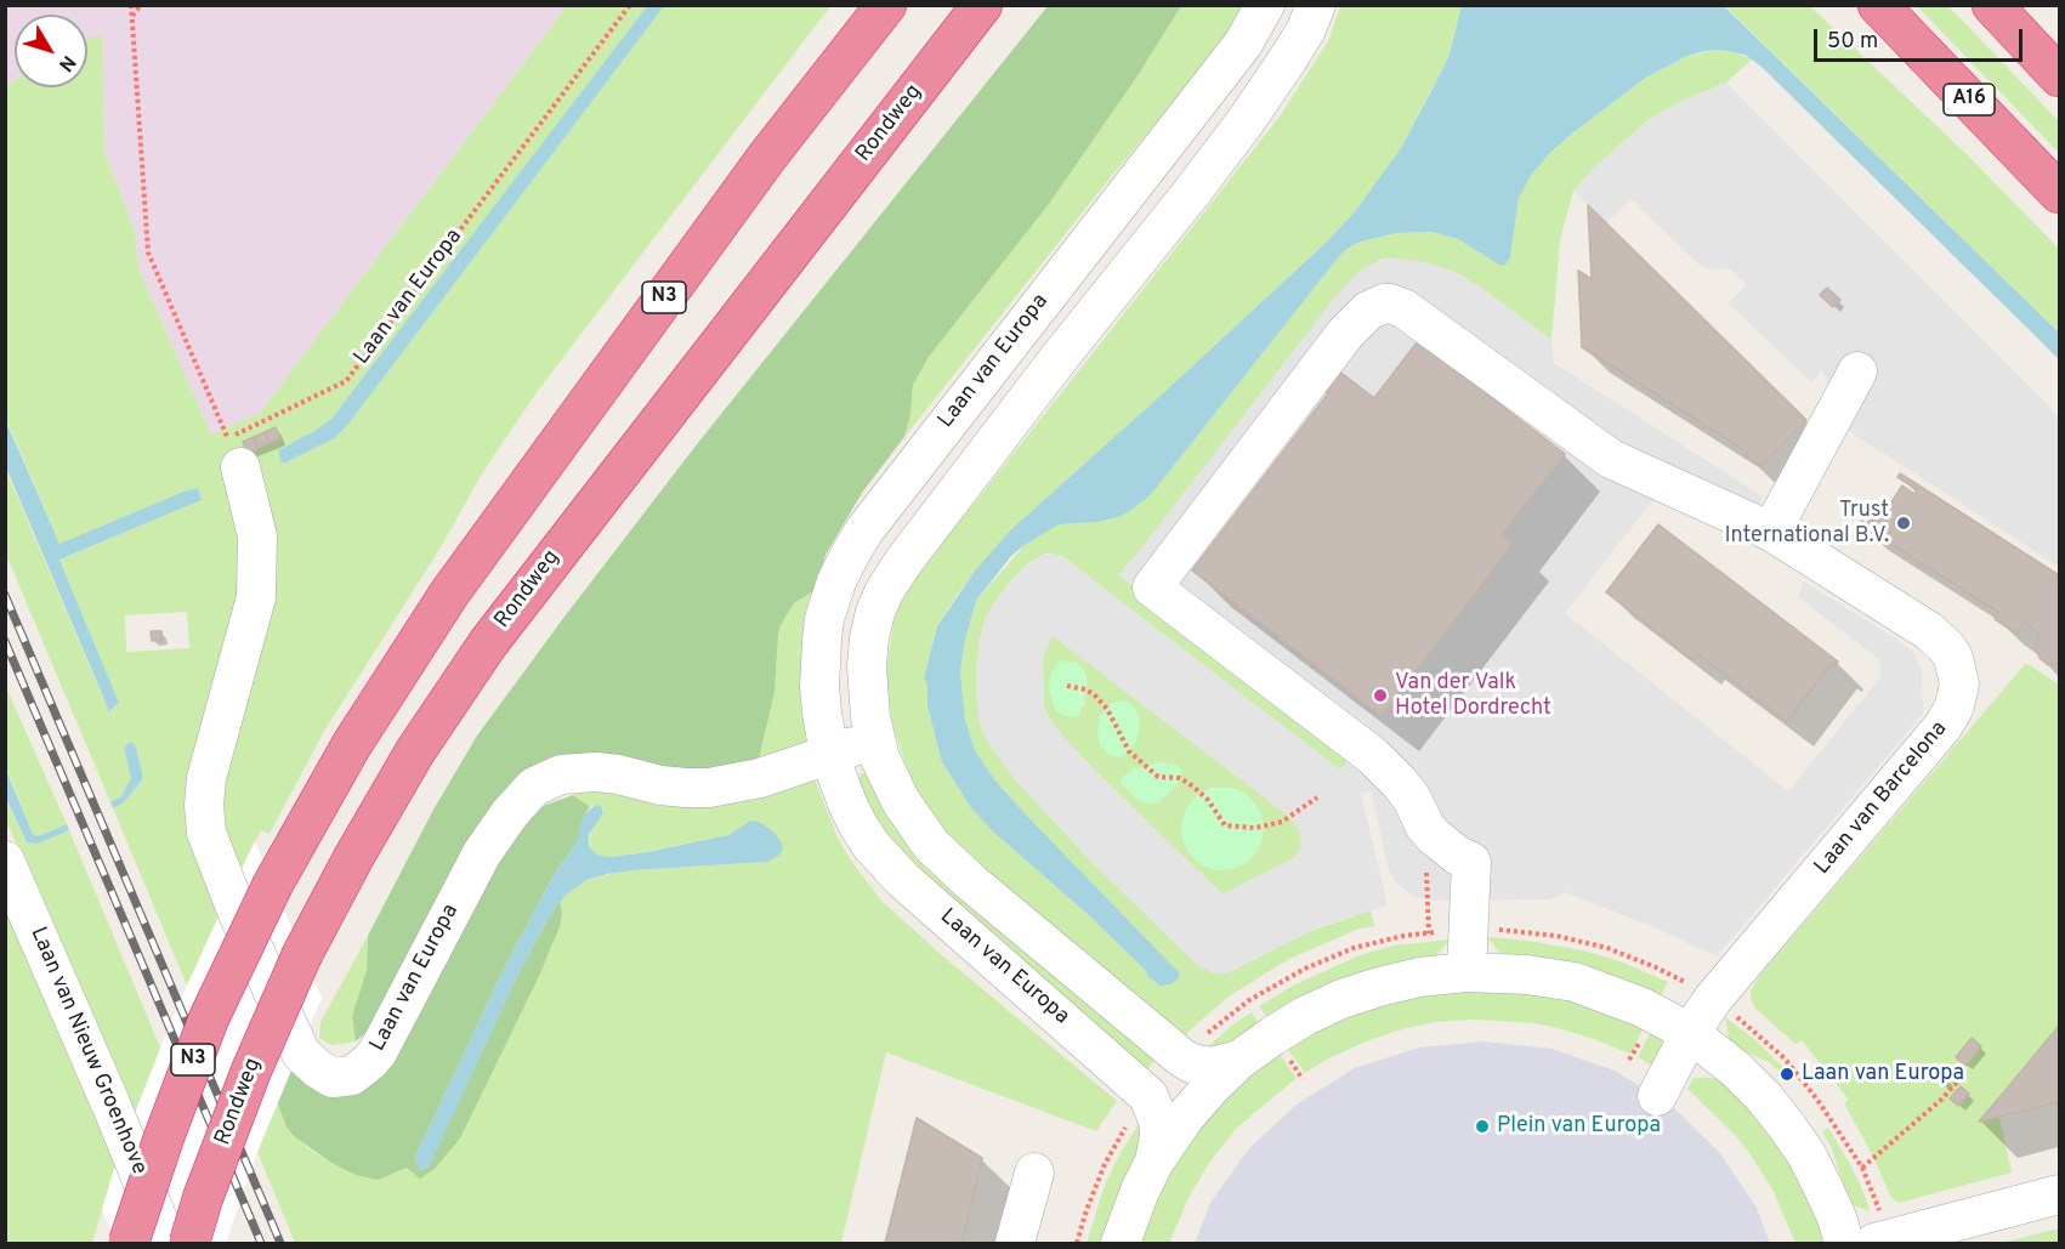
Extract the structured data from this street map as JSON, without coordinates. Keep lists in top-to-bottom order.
{
  "streets": {
    "highway": ["A16", "Rondweg", "N3"],
    "street": ["Laan van Europa", "Laan van Barcelona", "Laan van Nieuw Groenhove"]
  },
  "crossings": [
    ["Laan van Europa", "Laan van Barcelona"]
  ],
  "places": [
    "Trust International B.V.",
    "Van der Valk Hotel Dordrecht",
    "Laan van Europa",
    "Plein van Europa"
  ],
  "scale_bar": "50 m",
  "north": "bottom right"
}
